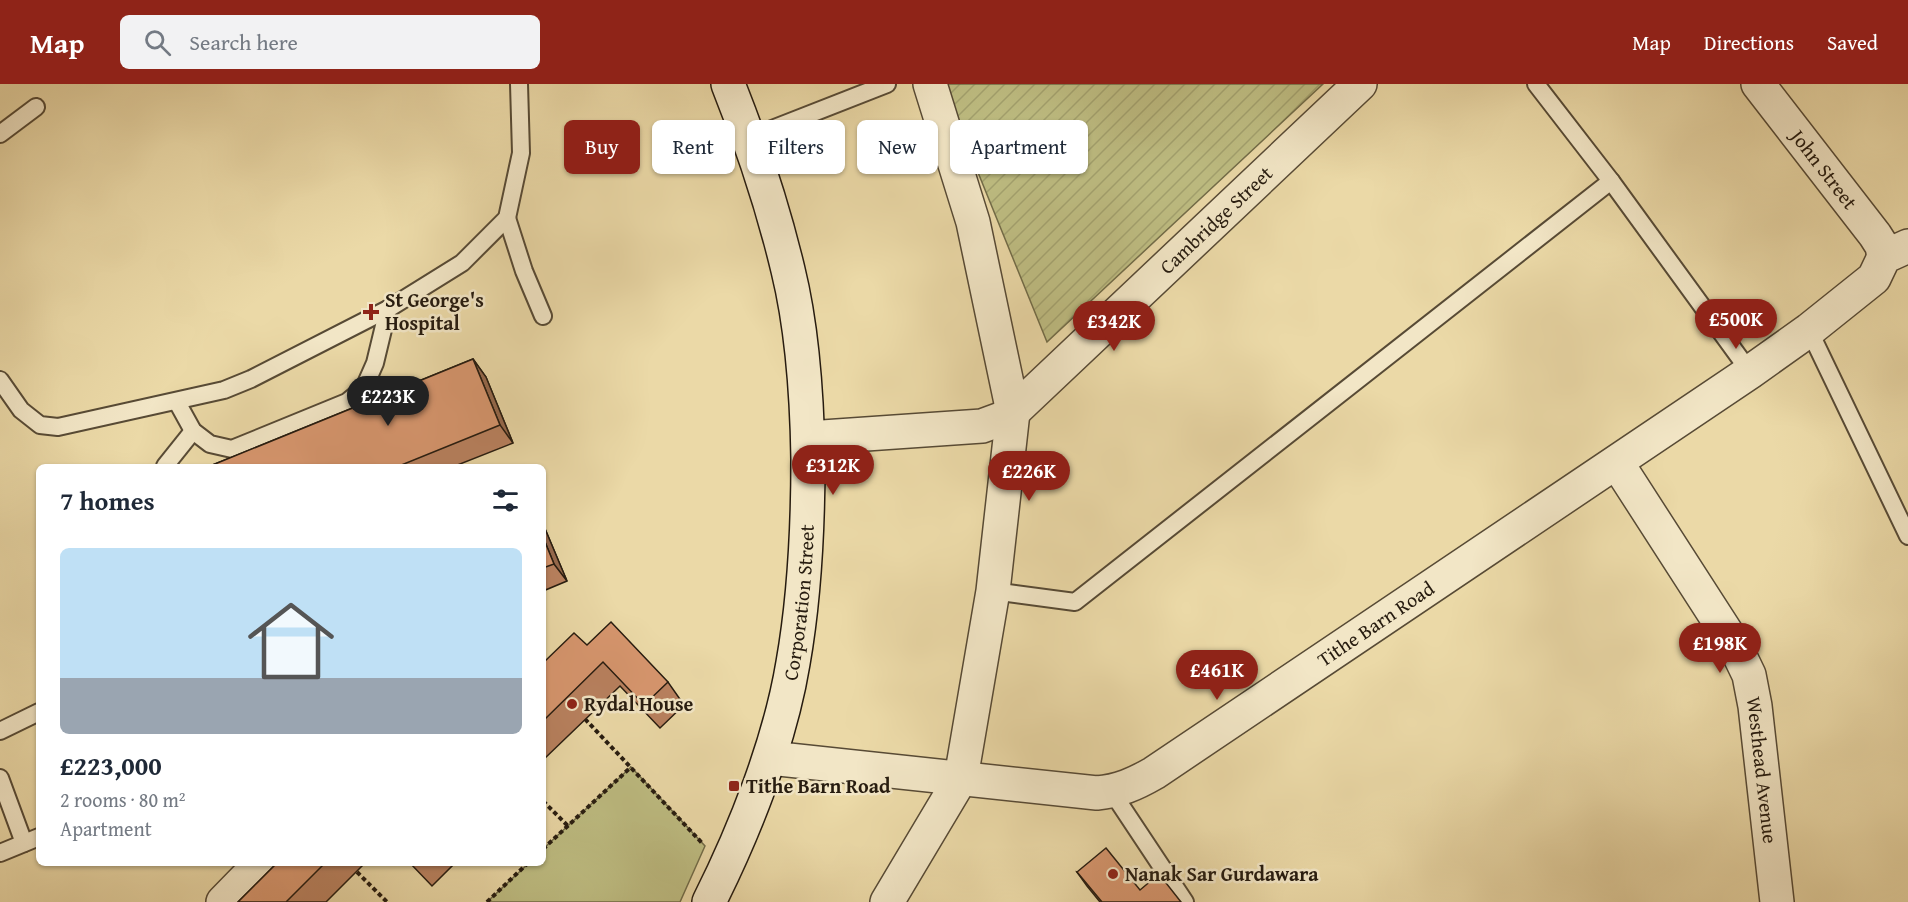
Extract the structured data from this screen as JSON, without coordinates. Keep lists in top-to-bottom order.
{
  "streets": {
    "street": [
      "John Street",
      "Cambridge Street",
      "Corporation Street",
      "Tithe Barn Road",
      "Westhead Avenue"
    ]
  },
  "crossings": [
    ["John Street", "Tithe Barn Road"],
    ["Cambridge Street", "Corporation Street"],
    ["Corporation Street", "Tithe Barn Road"],
    ["Tithe Barn Road", "Westhead Avenue"]
  ],
  "places": {
    "health": ["St George's Hospital"],
    "other": ["Rydal House", "Nanak Sar Gurdawara"],
    "transit": ["Tithe Barn Road"]
  },
  "page": {
    "header": "Map",
    "search": "Search here",
    "nav": ["Map", "Directions", "Saved"],
    "chip": [
      "Buy",
      "Rent",
      "Filters",
      "New",
      "Apartment"
    ],
    "price": [
      "£500K",
      "£342K",
      "£223K",
      "£312K",
      "£226K",
      "£198K",
      "£461K"
    ],
    "heading": "7 homes",
    "list": [
      {
        "name": "£223,000",
        "note": "2 rooms · 80 m² · Apartment"
      }
    ]
  }
}
